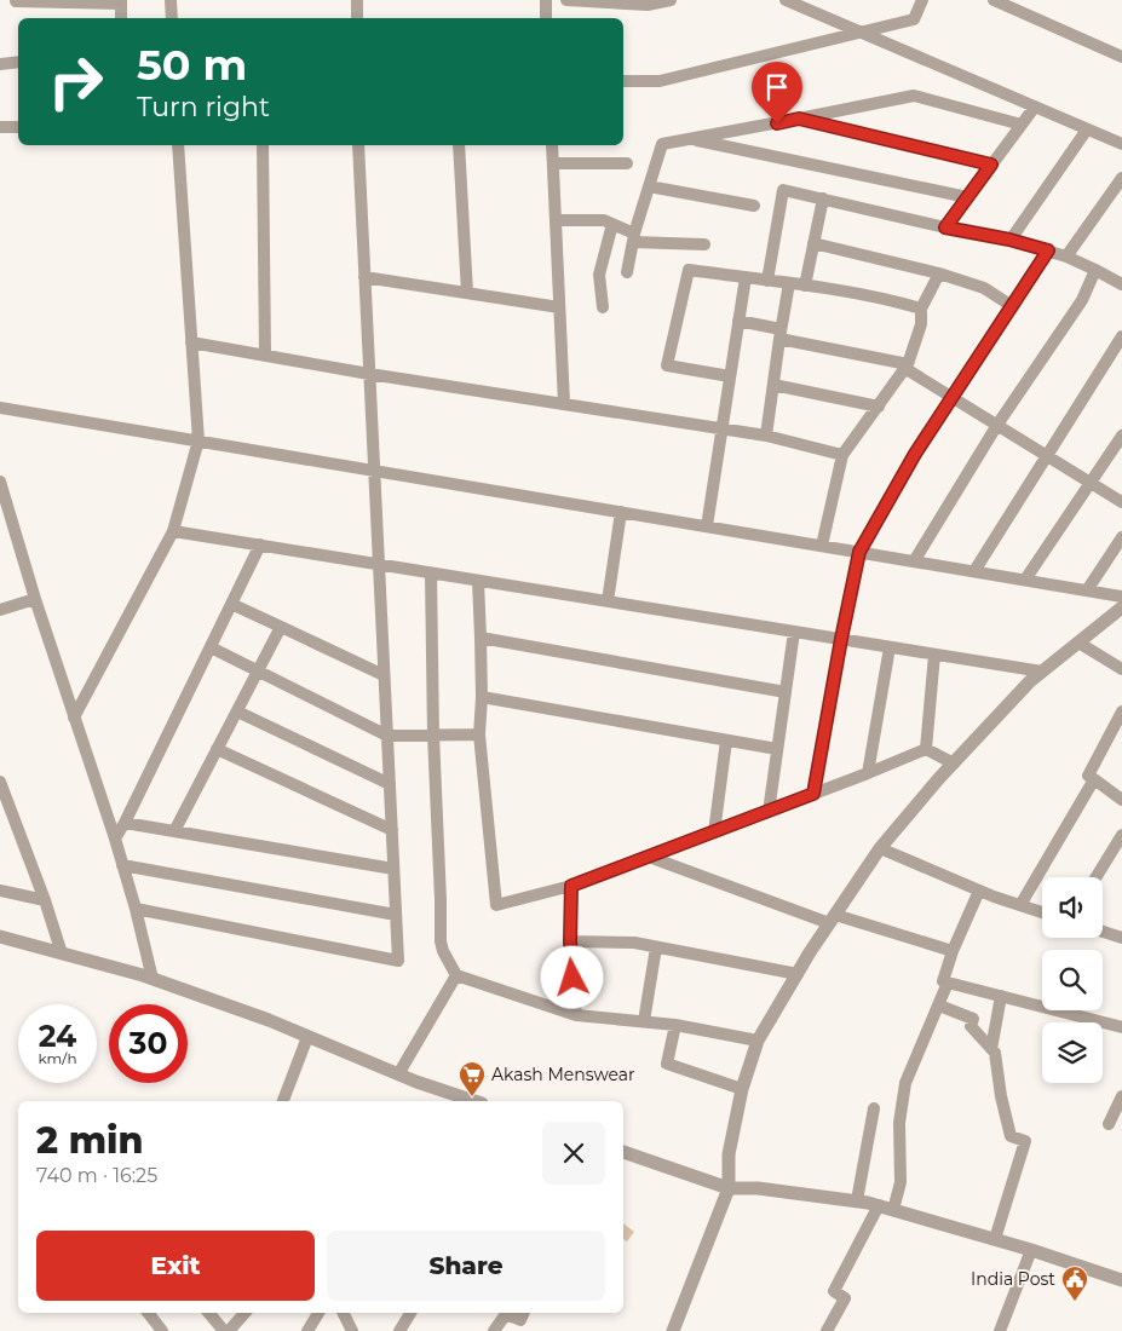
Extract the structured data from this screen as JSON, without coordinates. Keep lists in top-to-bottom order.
{
  "places": {
    "supermarket": ["Akash Menswear"],
    "public building": ["India Post"]
  },
  "page": {
    "turn": ["50 m", "Turn right"],
    "speed": "24 km/h",
    "limit": "30",
    "heading": ["2 min", "740 m · 16:25"],
    "buttons": ["Exit", "Share"]
  }
}
